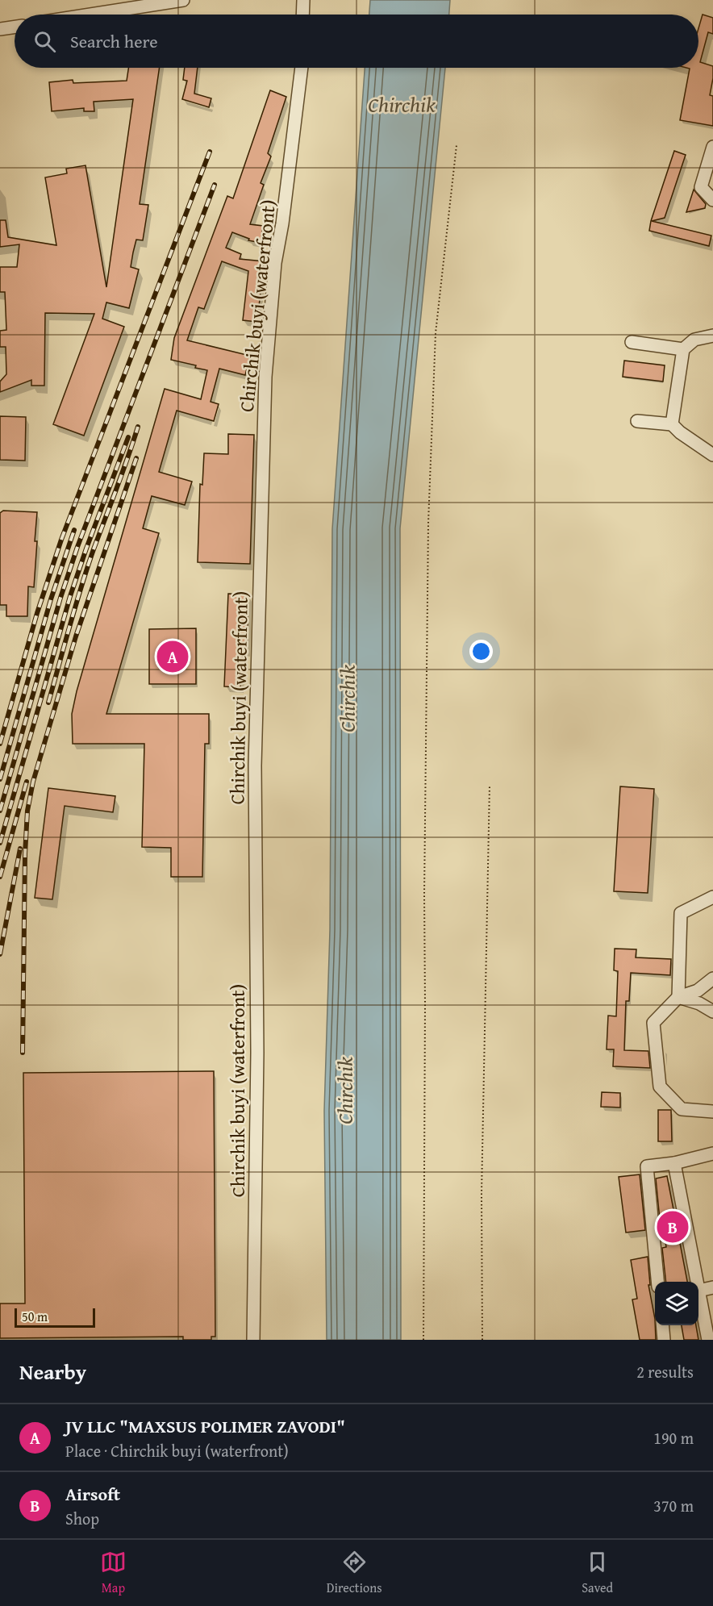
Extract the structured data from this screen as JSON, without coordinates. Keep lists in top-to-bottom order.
{
  "streets": {
    "street": ["Chirchik buyi (waterfront)"]
  },
  "water": ["Chirchik"],
  "scale_bar": "50 m",
  "page": {
    "search": "Search here",
    "pins": ["A", "B"],
    "scale": "50 m",
    "heading": ["Nearby", "2 results"],
    "list": [
      {
        "mark": "A",
        "name": "JV LLC \"MAXSUS POLIMER ZAVODI\"",
        "note": "Place · Chirchik buyi (waterfront)",
        "value": "190 m"
      },
      {
        "mark": "B",
        "name": "Airsoft",
        "note": "Shop",
        "value": "370 m"
      }
    ],
    "nav": ["Map", "Directions", "Saved"]
  }
}
